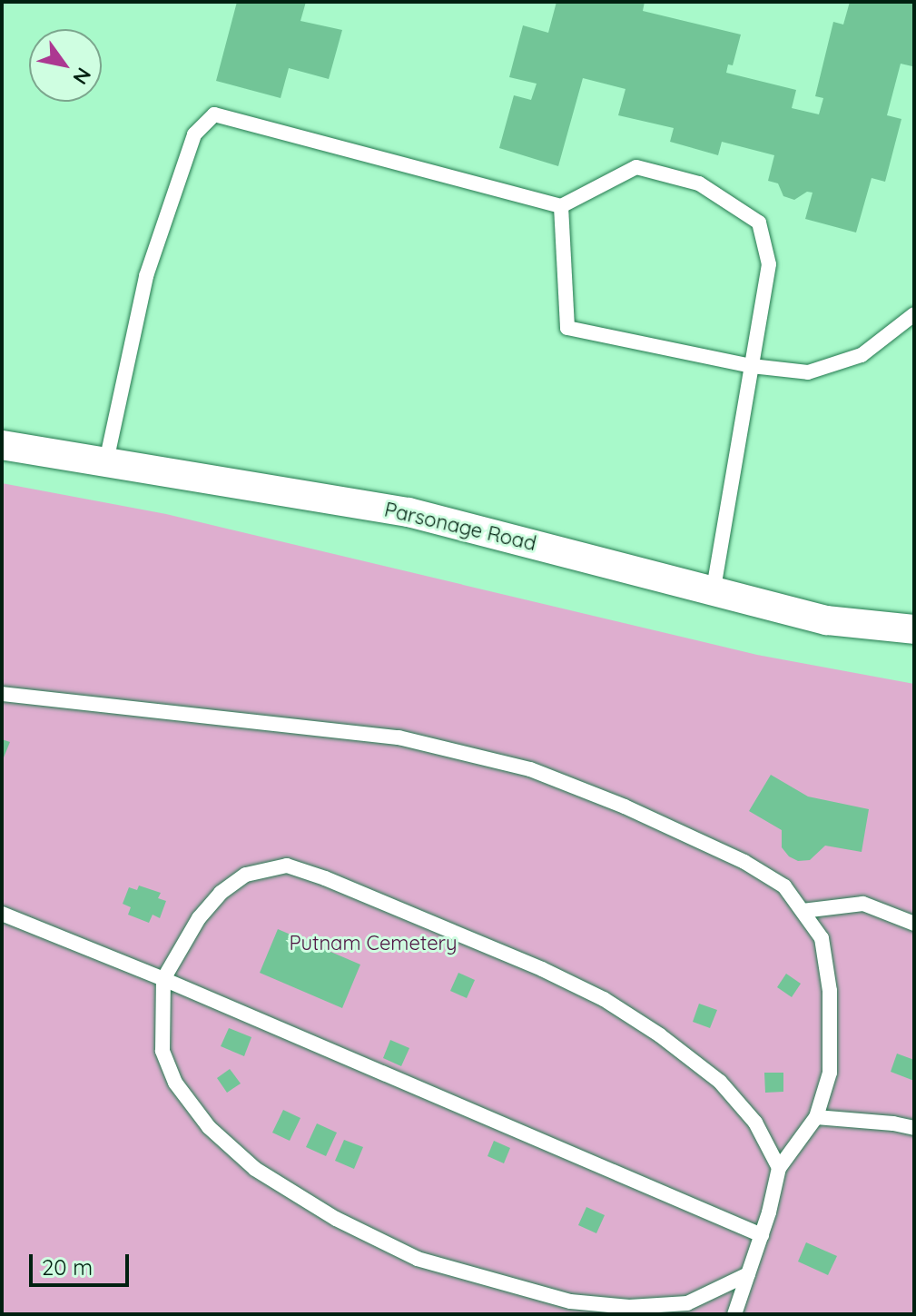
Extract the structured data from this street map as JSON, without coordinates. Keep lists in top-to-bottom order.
{
  "streets": {
    "street": ["Parsonage Road"]
  },
  "parks": ["Putnam Cemetery"],
  "scale_bar": "20 m",
  "north": "bottom right"
}
